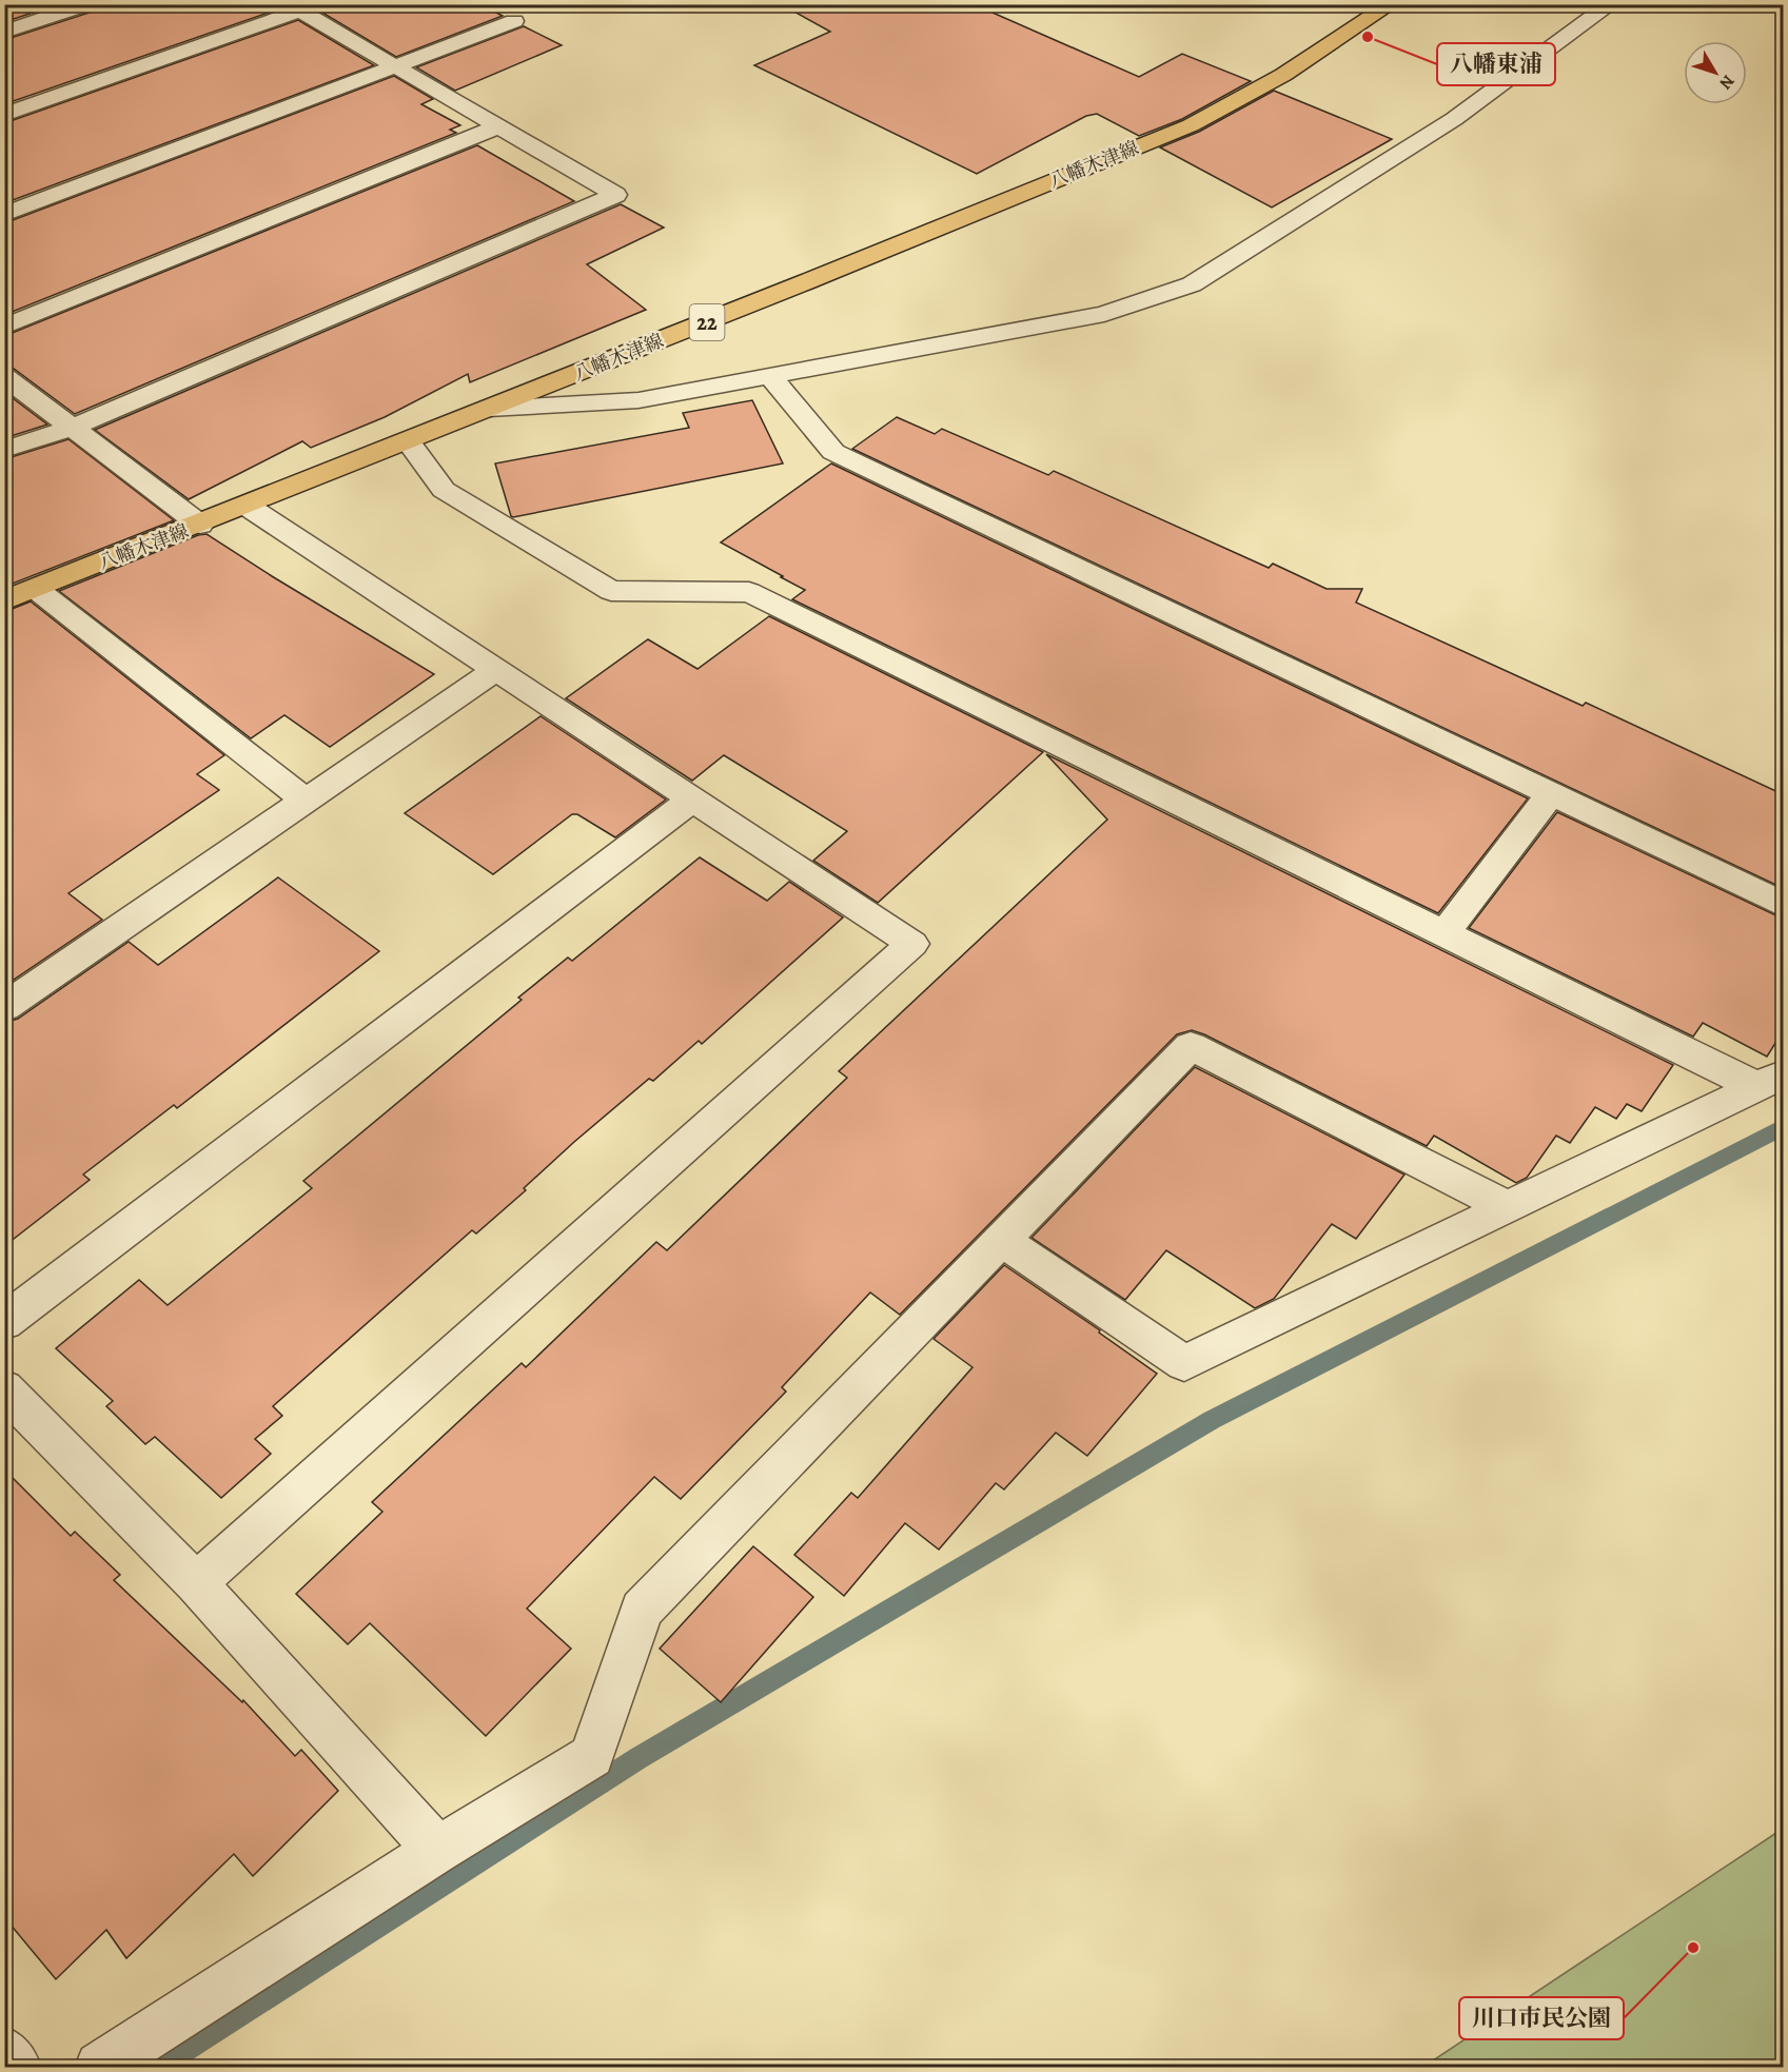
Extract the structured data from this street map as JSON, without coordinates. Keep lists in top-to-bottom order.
{
  "streets": {
    "main road": ["八幡木津線", "22"]
  },
  "places": ["八幡東浦", "川口市民公園"],
  "north": "bottom right"
}
